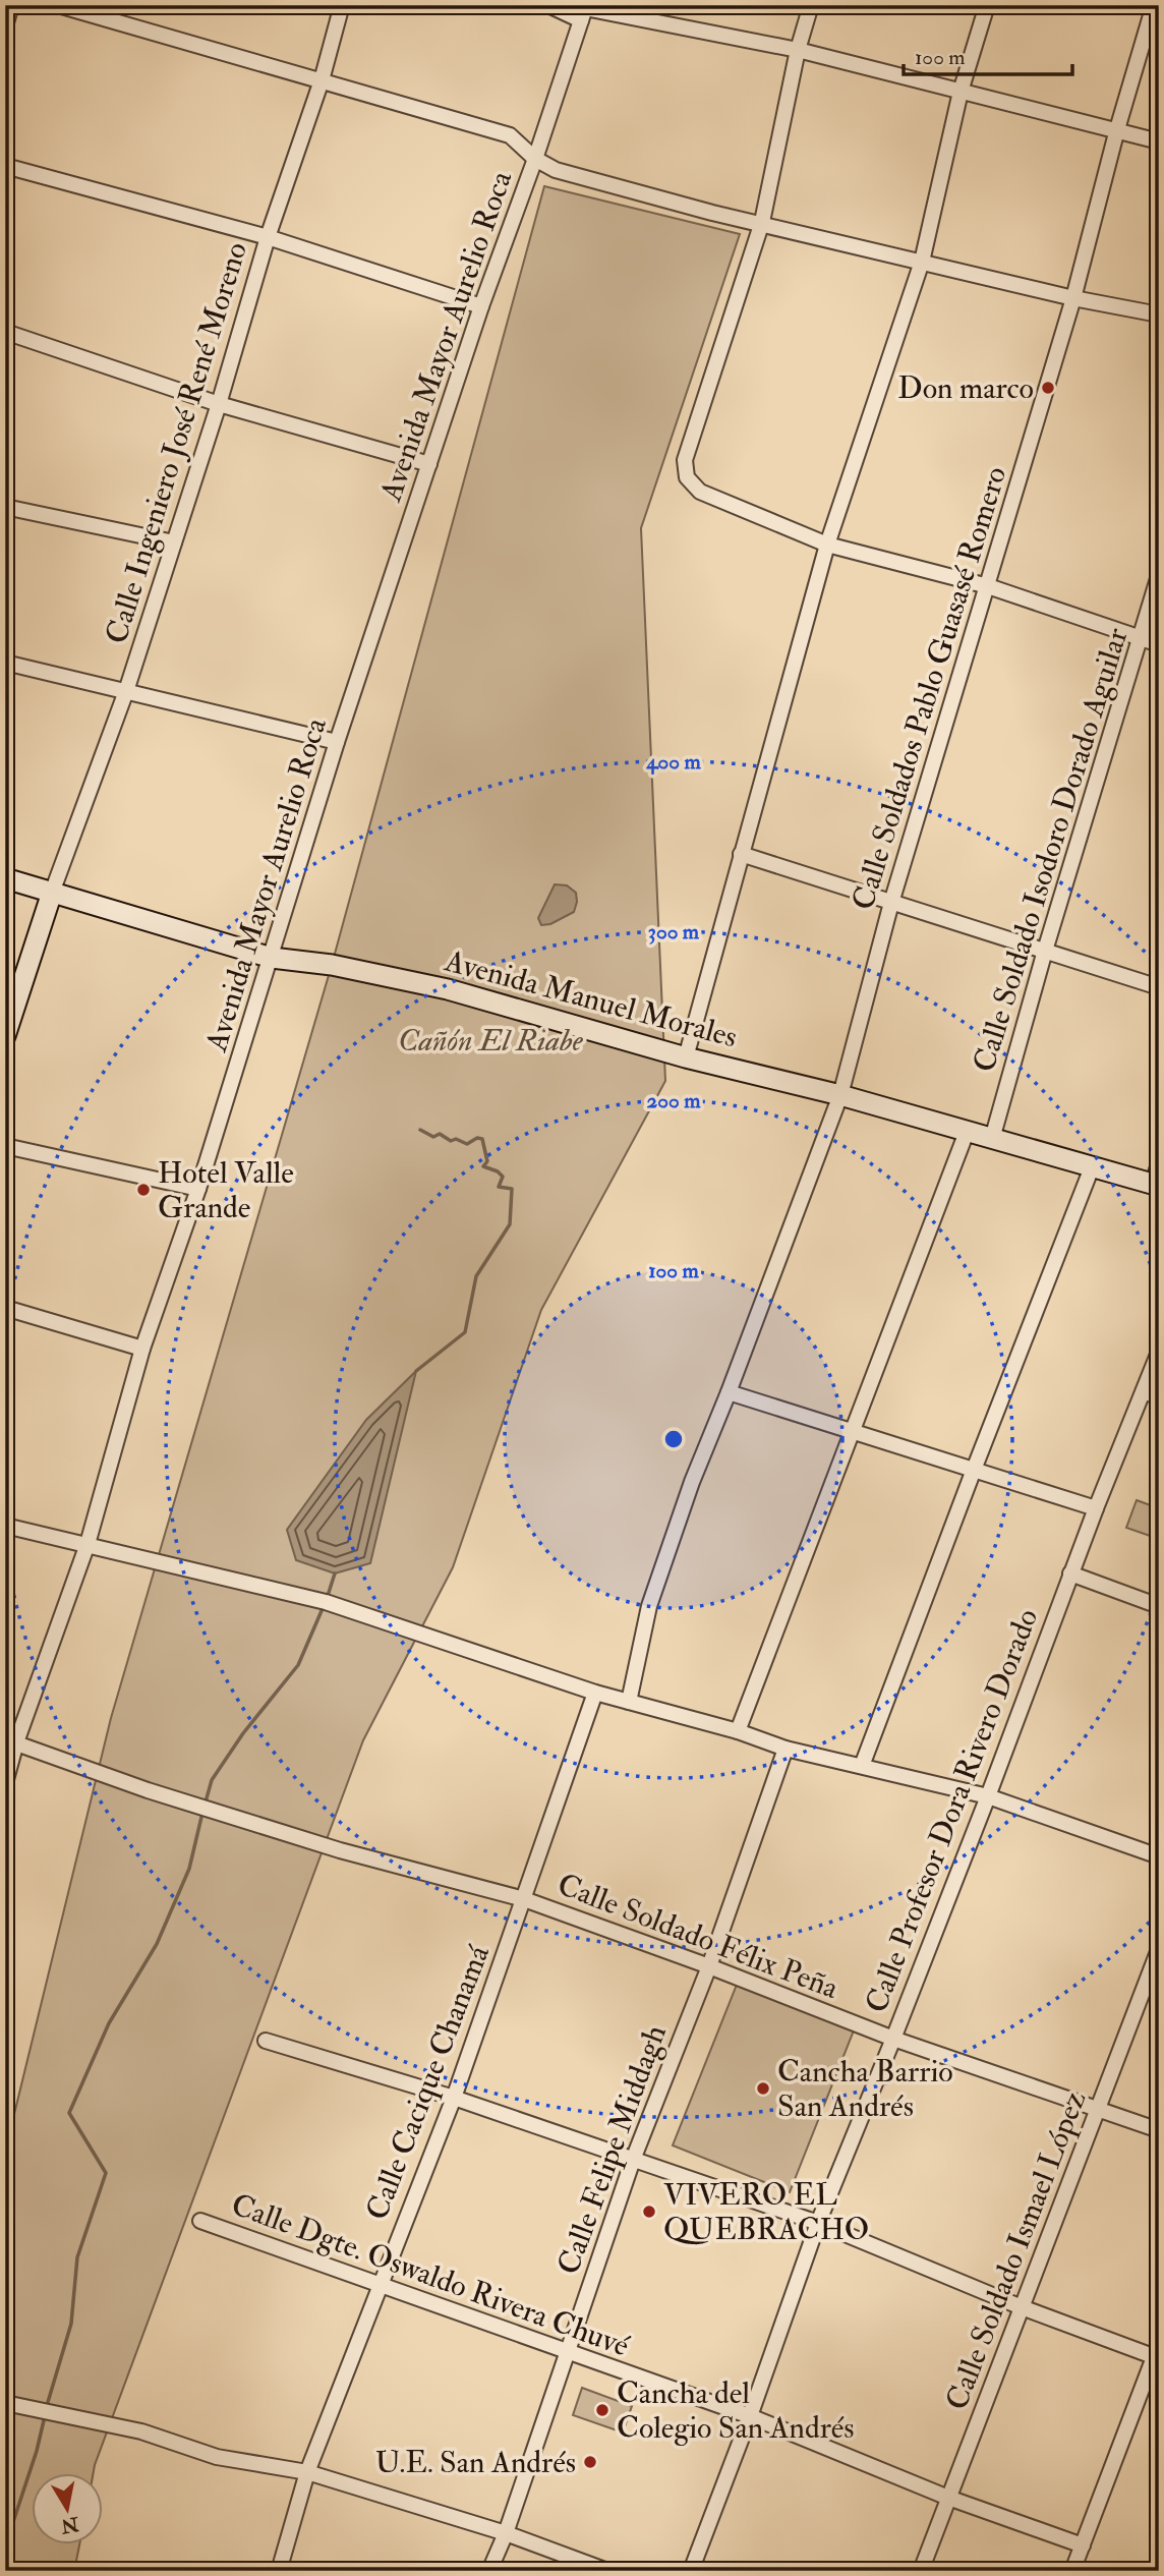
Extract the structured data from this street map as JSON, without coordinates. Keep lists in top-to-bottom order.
{
  "streets": {
    "street": [
      "Avenida Mayor Aurelio Roca",
      "Calle Ingeniero José René Moreno",
      "Calle Soldados Pablo Guasasé Romero",
      "Calle Soldado Isodoro Dorado Aguilar",
      "Avenida Manuel Morales",
      "Calle Profesor Dora Rivero Dorado",
      "Calle Soldado Félix Peña",
      "Calle Cacique Chanamá",
      "Calle Felipe Middagh",
      "Calle Soldado Ismael López",
      "Calle Dgte. Oswaldo Rivera Chuvé"
    ]
  },
  "crossings": [
    ["Avenida Mayor Aurelio Roca", "Avenida Manuel Morales"],
    ["Avenida Mayor Aurelio Roca", "Calle Soldado Félix Peña"],
    ["Calle Ingeniero José René Moreno", "Avenida Manuel Morales"],
    ["Calle Soldados Pablo Guasasé Romero", "Avenida Manuel Morales"],
    ["Calle Soldado Isodoro Dorado Aguilar", "Avenida Manuel Morales"],
    ["Calle Profesor Dora Rivero Dorado", "Calle Soldado Félix Peña"],
    ["Calle Profesor Dora Rivero Dorado", "Calle Dgte. Oswaldo Rivera Chuvé"],
    ["Calle Soldado Félix Peña", "Calle Cacique Chanamá"],
    ["Calle Soldado Félix Peña", "Calle Felipe Middagh"],
    ["Calle Soldado Félix Peña", "Calle Soldado Ismael López"],
    ["Calle Cacique Chanamá", "Calle Dgte. Oswaldo Rivera Chuvé"],
    ["Calle Felipe Middagh", "Calle Dgte. Oswaldo Rivera Chuvé"],
    ["Calle Soldado Ismael López", "Calle Dgte. Oswaldo Rivera Chuvé"]
  ],
  "parks": ["Cañón El Riabe"],
  "places": [
    "Don marco",
    "Hotel Valle Grande",
    "Cancha Barrio San Andrés",
    "VIVERO EL QUEBRACHO",
    "Cancha del Colegio San Andrés",
    "U.E. San Andrés"
  ],
  "scale_bar": "100 m",
  "north": "bottom",
  "rings": [
    "400 m",
    "300 m",
    "200 m",
    "100 m"
  ]
}
